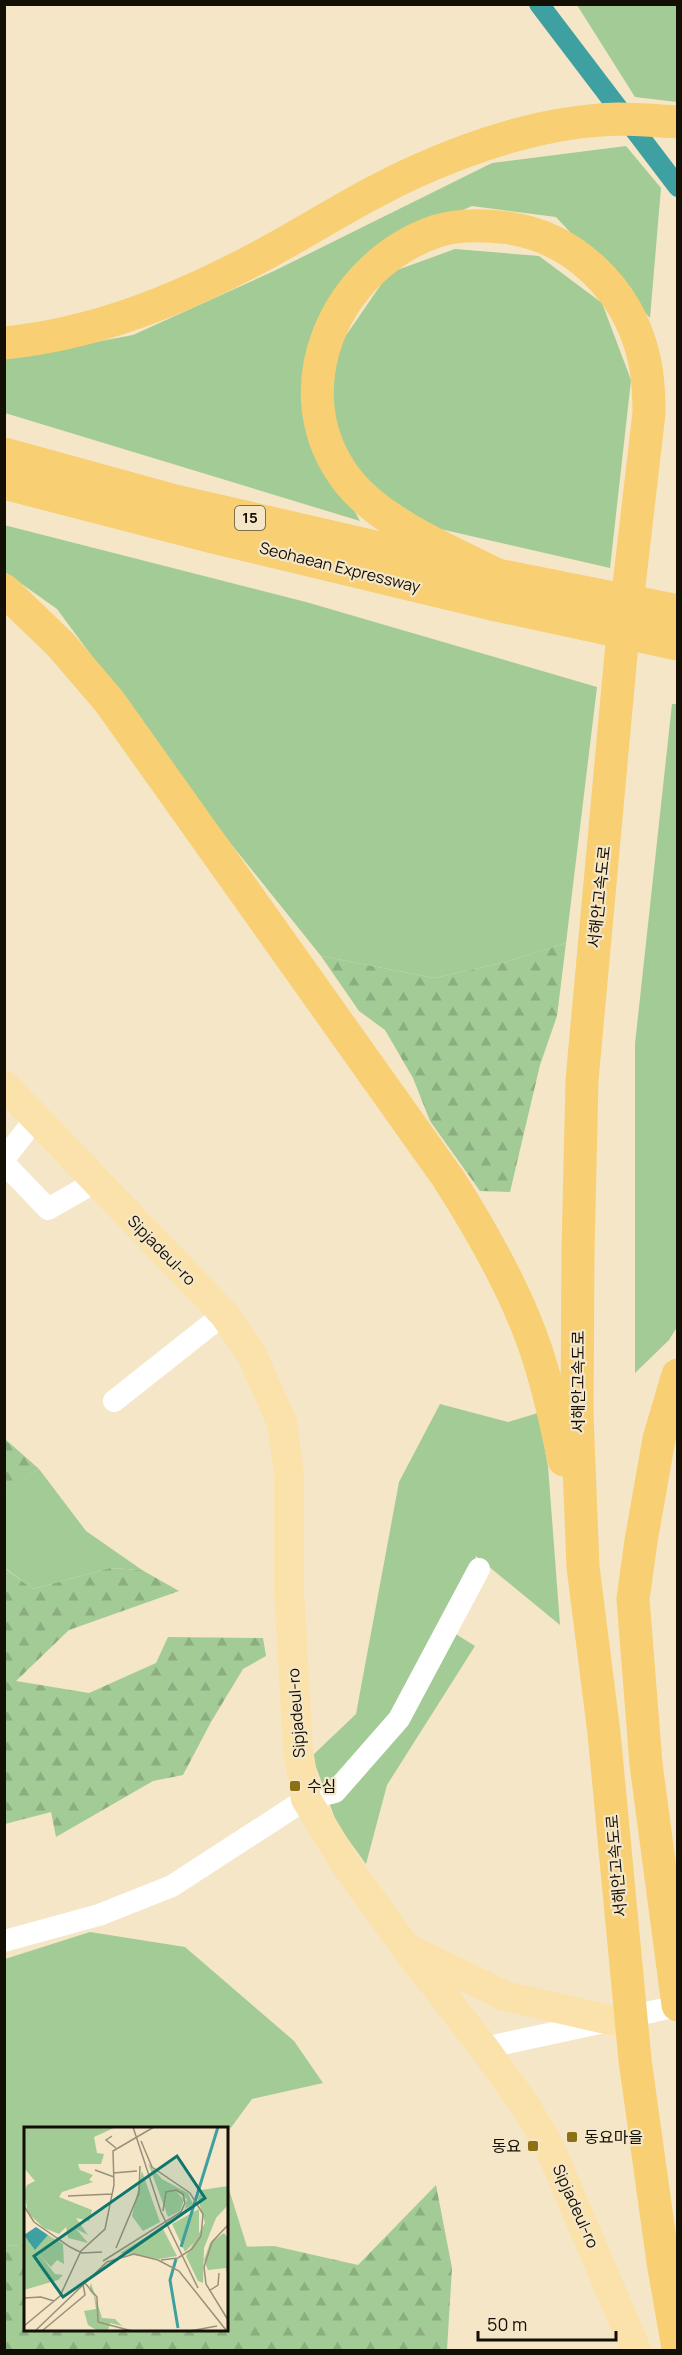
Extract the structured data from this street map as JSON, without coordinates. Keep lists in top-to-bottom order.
{
  "streets": {
    "highway": ["15", "Seohaean Expressway", "서해안고속도로"],
    "main road": ["Sipjadeul-ro"]
  },
  "crossings": [
    ["Seohaean Expressway", "서해안고속도로"]
  ],
  "places": {
    "transit": ["수심", "동요마을", "동요"]
  },
  "scale_bar": "50 m"
}
